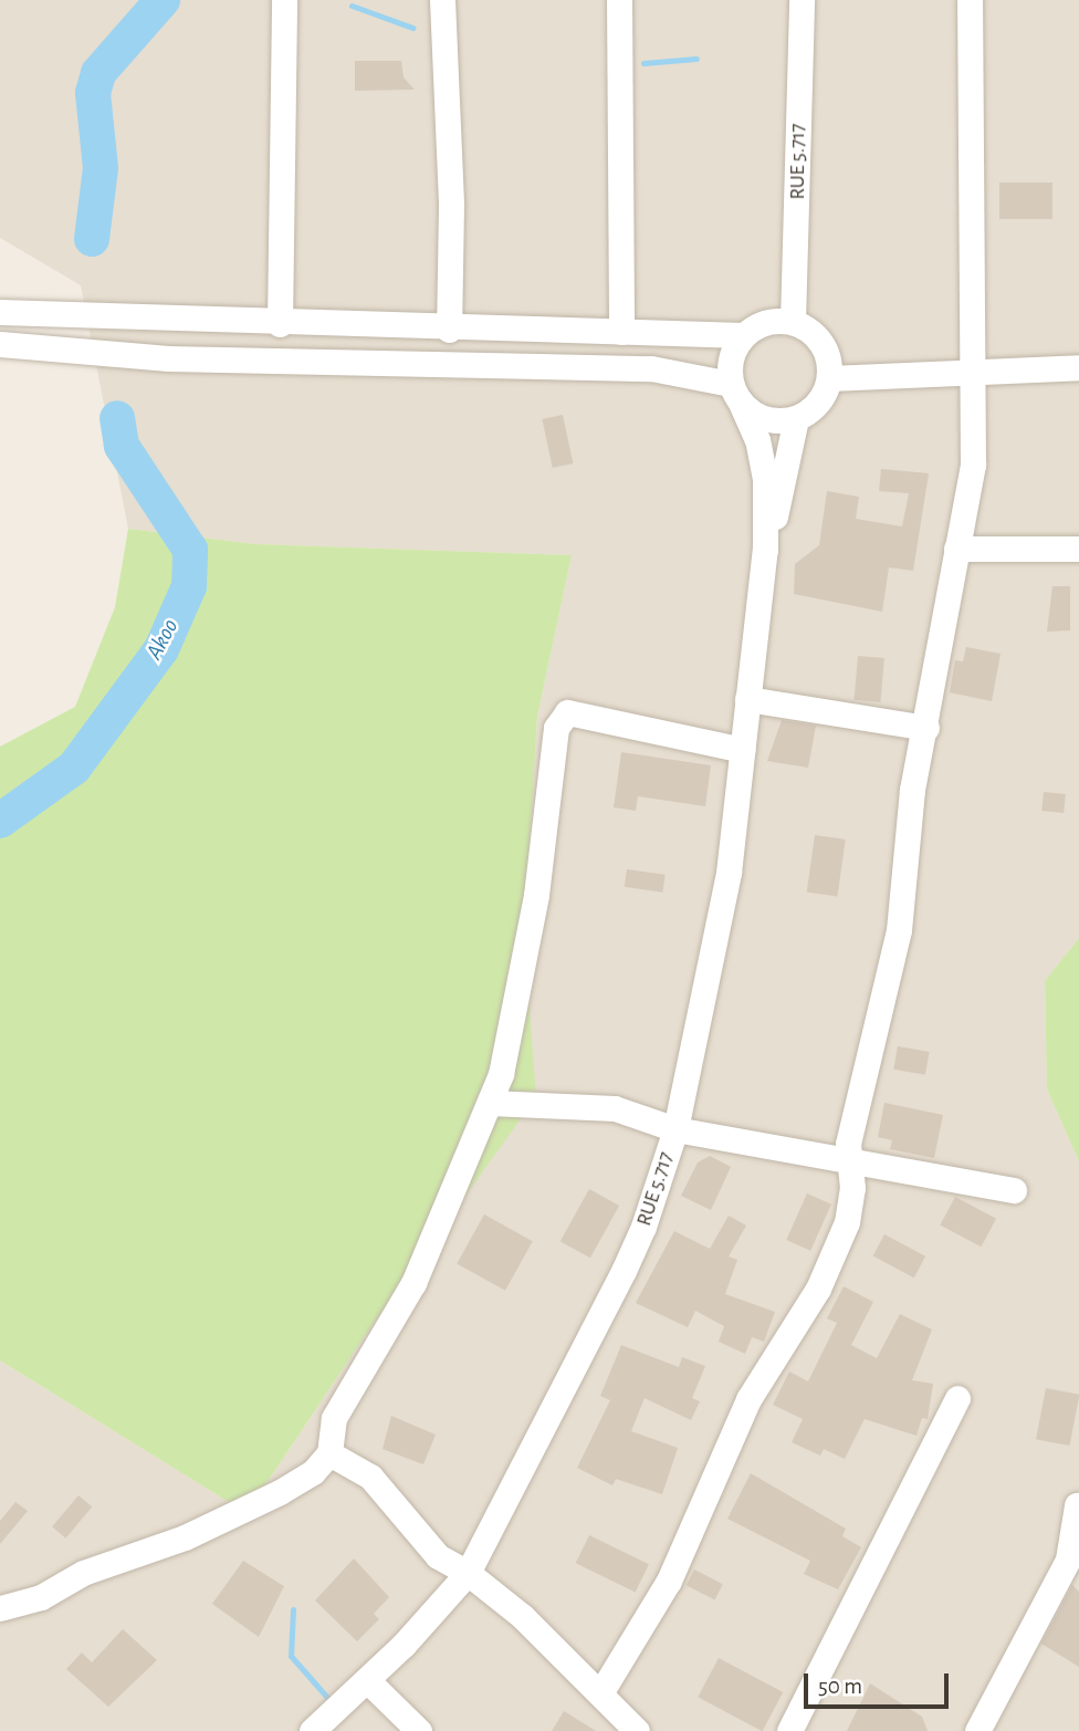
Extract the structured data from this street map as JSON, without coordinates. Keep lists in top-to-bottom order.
{
  "streets": {
    "street": ["RUE 5.717"]
  },
  "water": ["Akoo"],
  "scale_bar": "50 m"
}
